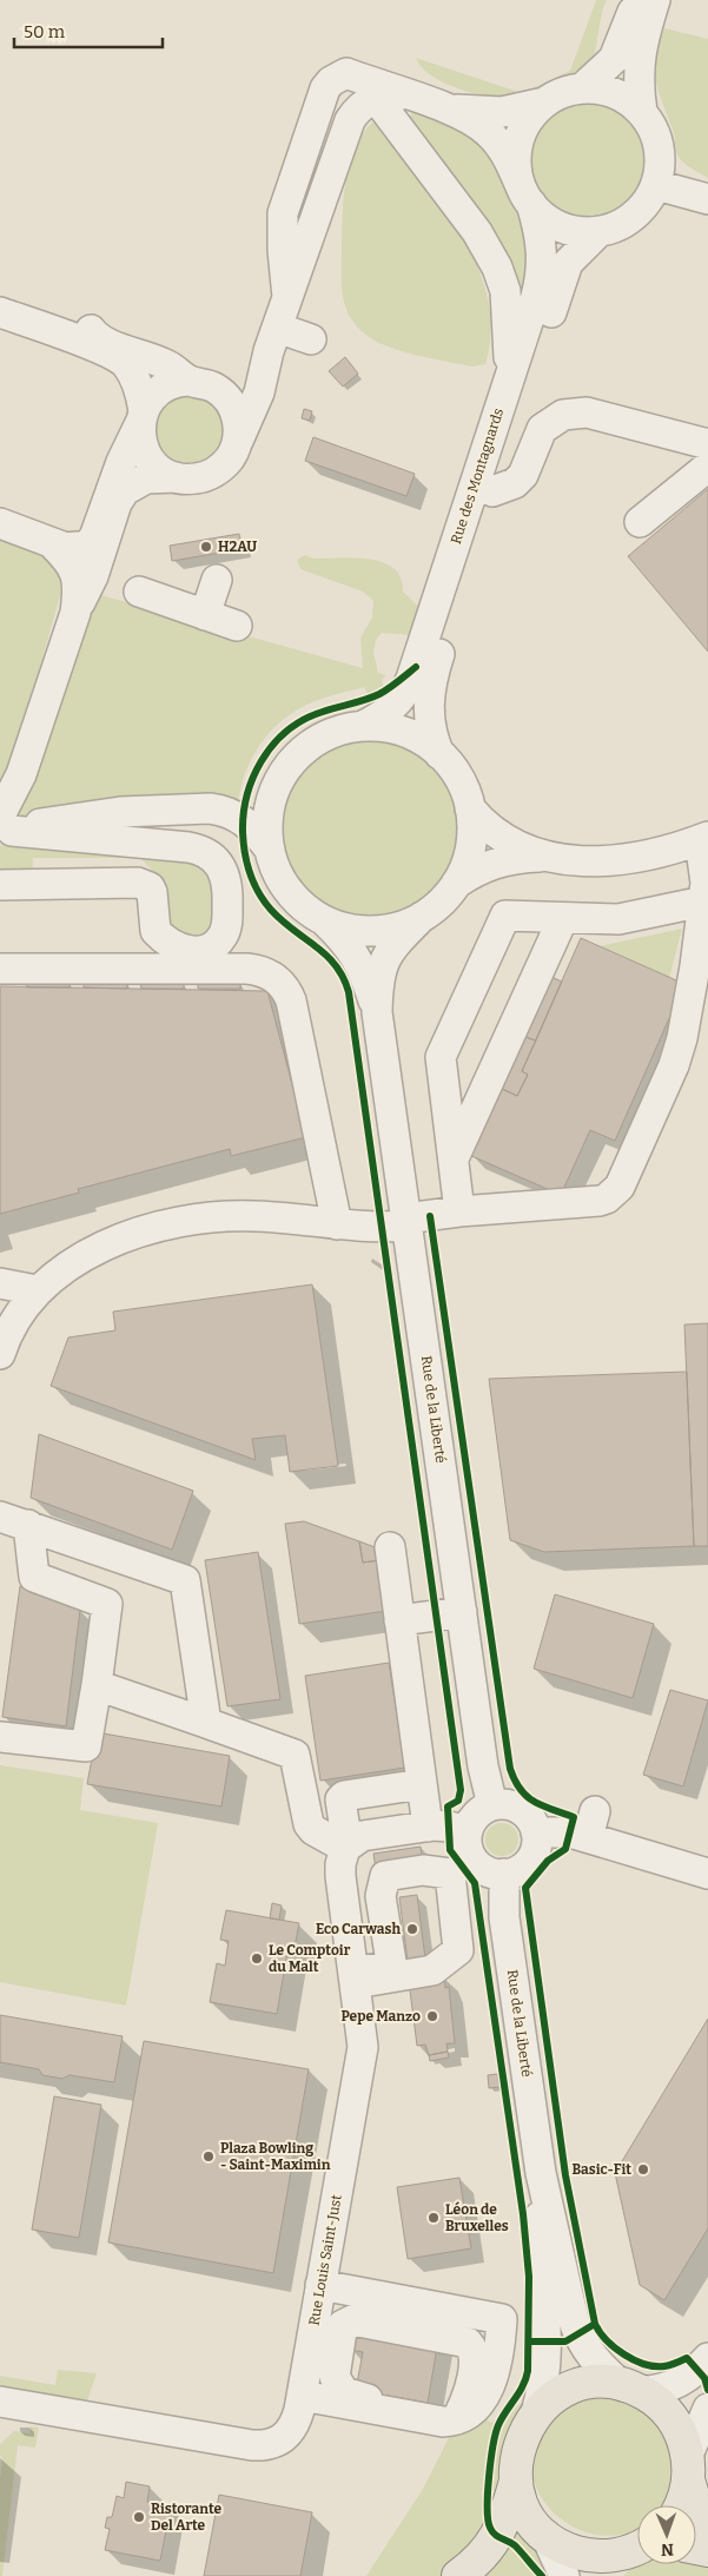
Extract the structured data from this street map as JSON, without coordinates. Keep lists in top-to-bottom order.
{
  "streets": {
    "street": ["Rue des Montagnards", "Rue de la Liberté", "Rue Louis Saint-Just"]
  },
  "crossings": [
    ["Rue des Montagnards", "Rue de la Liberté"]
  ],
  "places": [
    "H2AU",
    "Eco Carwash",
    "Le Comptoir du Malt",
    "Pepe Manzo",
    "Plaza Bowling - Saint-Maximin",
    "Basic-Fit",
    "Léon de Bruxelles",
    "Ristorante Del Arte"
  ],
  "scale_bar": "50 m",
  "north": "bottom"
}
